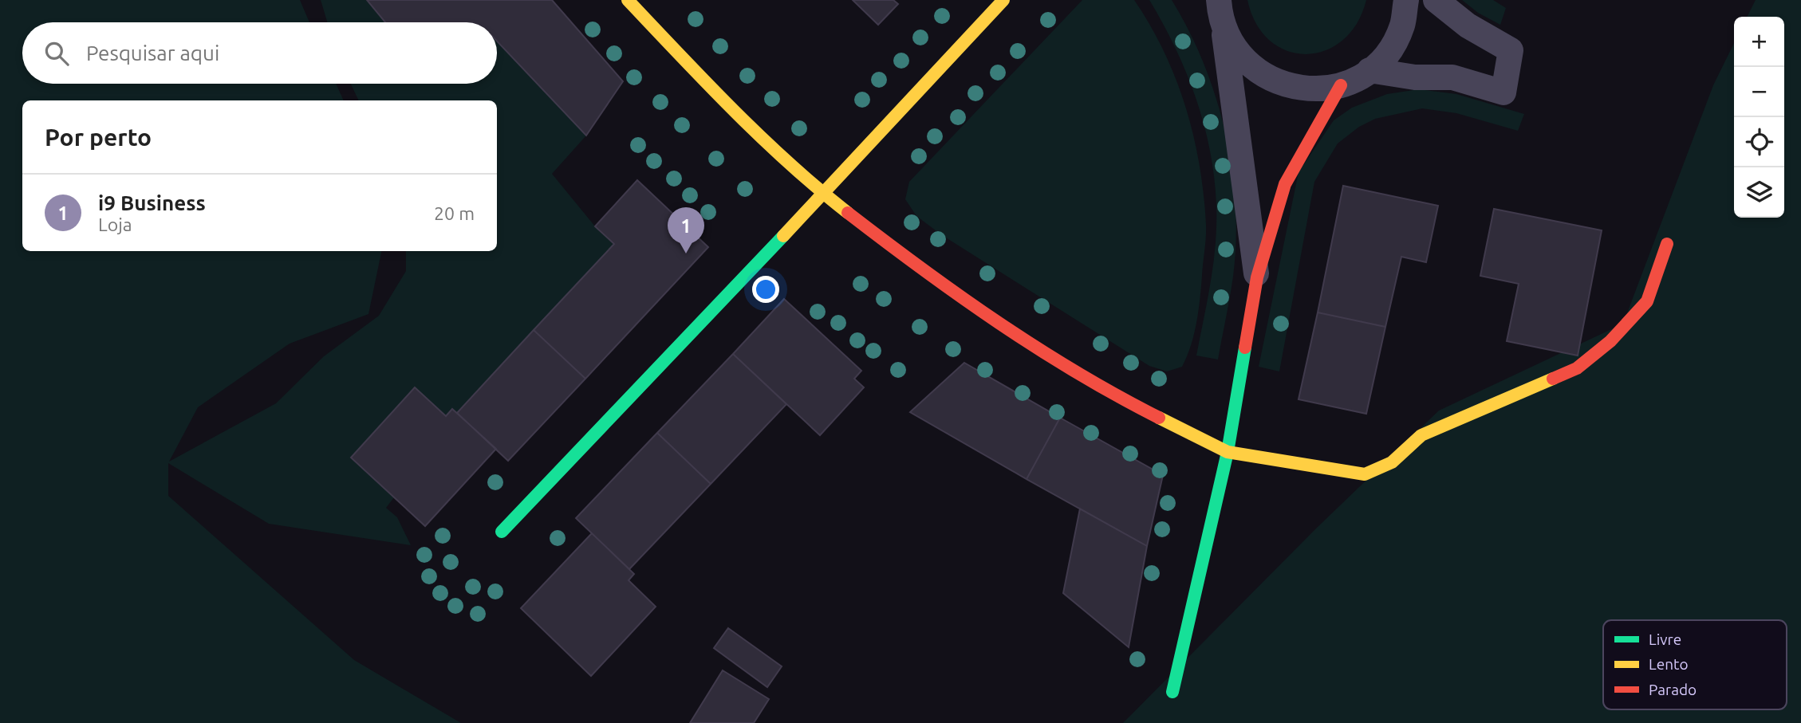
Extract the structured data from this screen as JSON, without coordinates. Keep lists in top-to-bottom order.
{
  "legend": ["Livre", "Lento", "Parado"],
  "page": {
    "map_buttons": ["+", "−"],
    "search": "Pesquisar aqui",
    "heading": "Por perto",
    "list": [
      {
        "mark": "1",
        "name": "i9 Business",
        "note": "Loja",
        "value": "20 m"
      }
    ],
    "pins": "1"
  }
}
